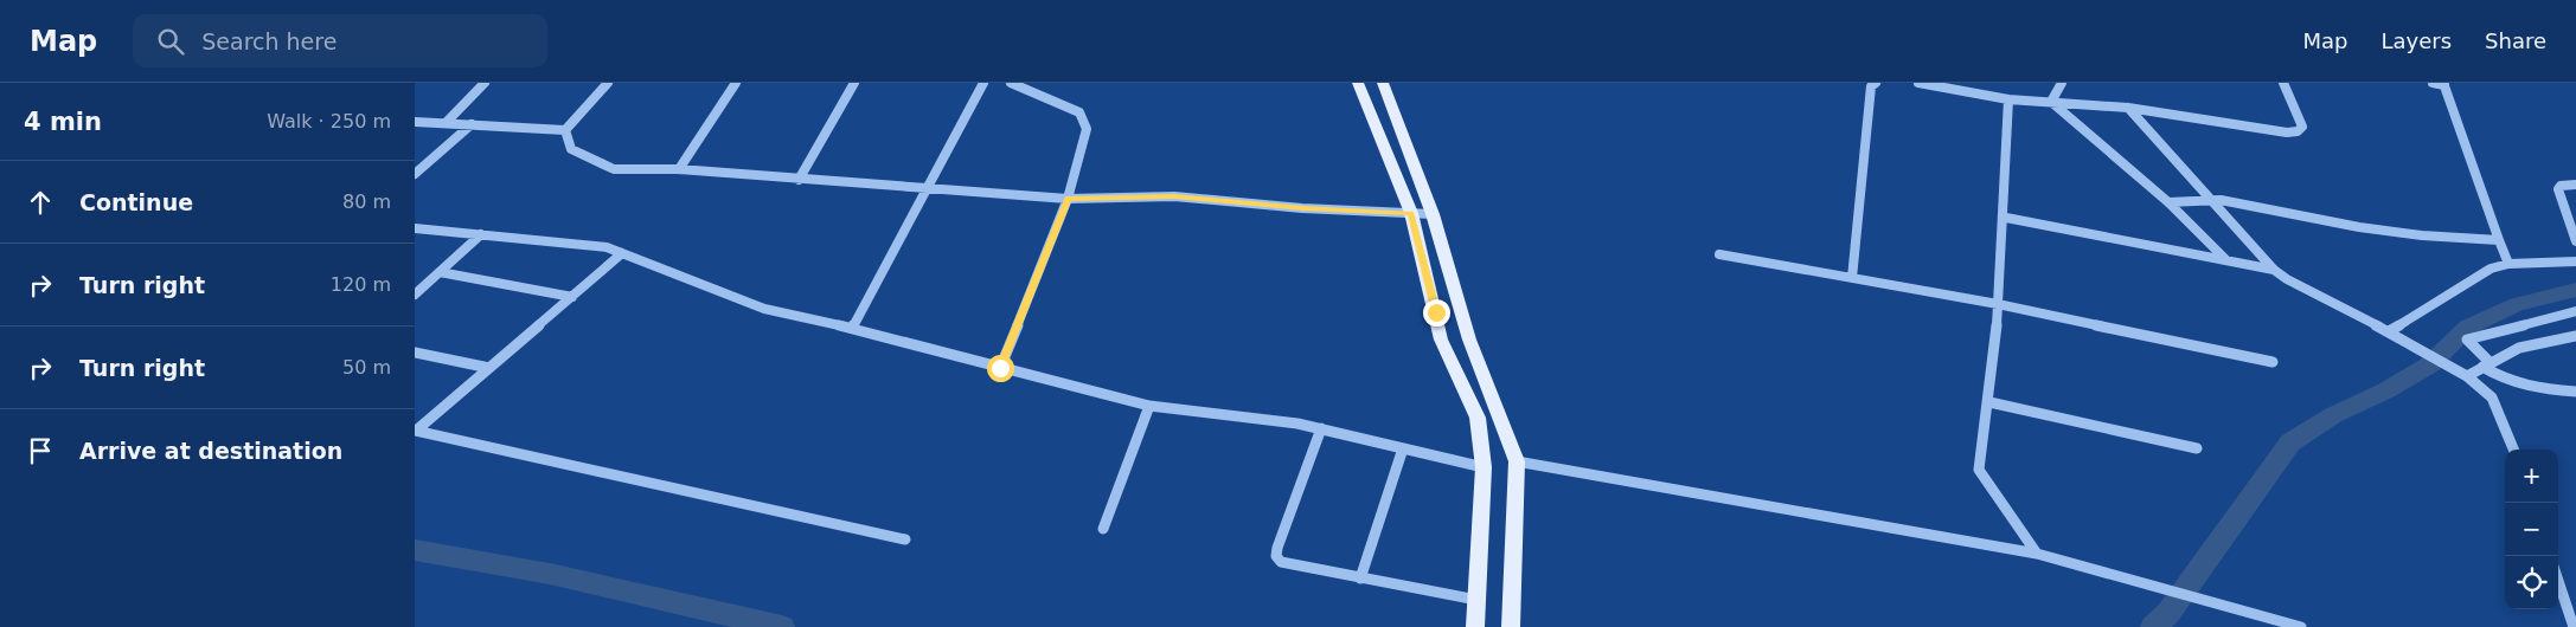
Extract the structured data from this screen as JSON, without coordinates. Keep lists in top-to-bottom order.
{
  "page": {
    "header": "Map",
    "search": "Search here",
    "nav": ["Map", "Layers", "Share"],
    "heading": ["4 min", "Walk · 250 m"],
    "list": [
      ["Continue", "80 m"],
      ["Turn right", "120 m"],
      ["Turn right", "50 m"],
      "Arrive at destination"
    ],
    "map_buttons": ["+", "−"]
  }
}
